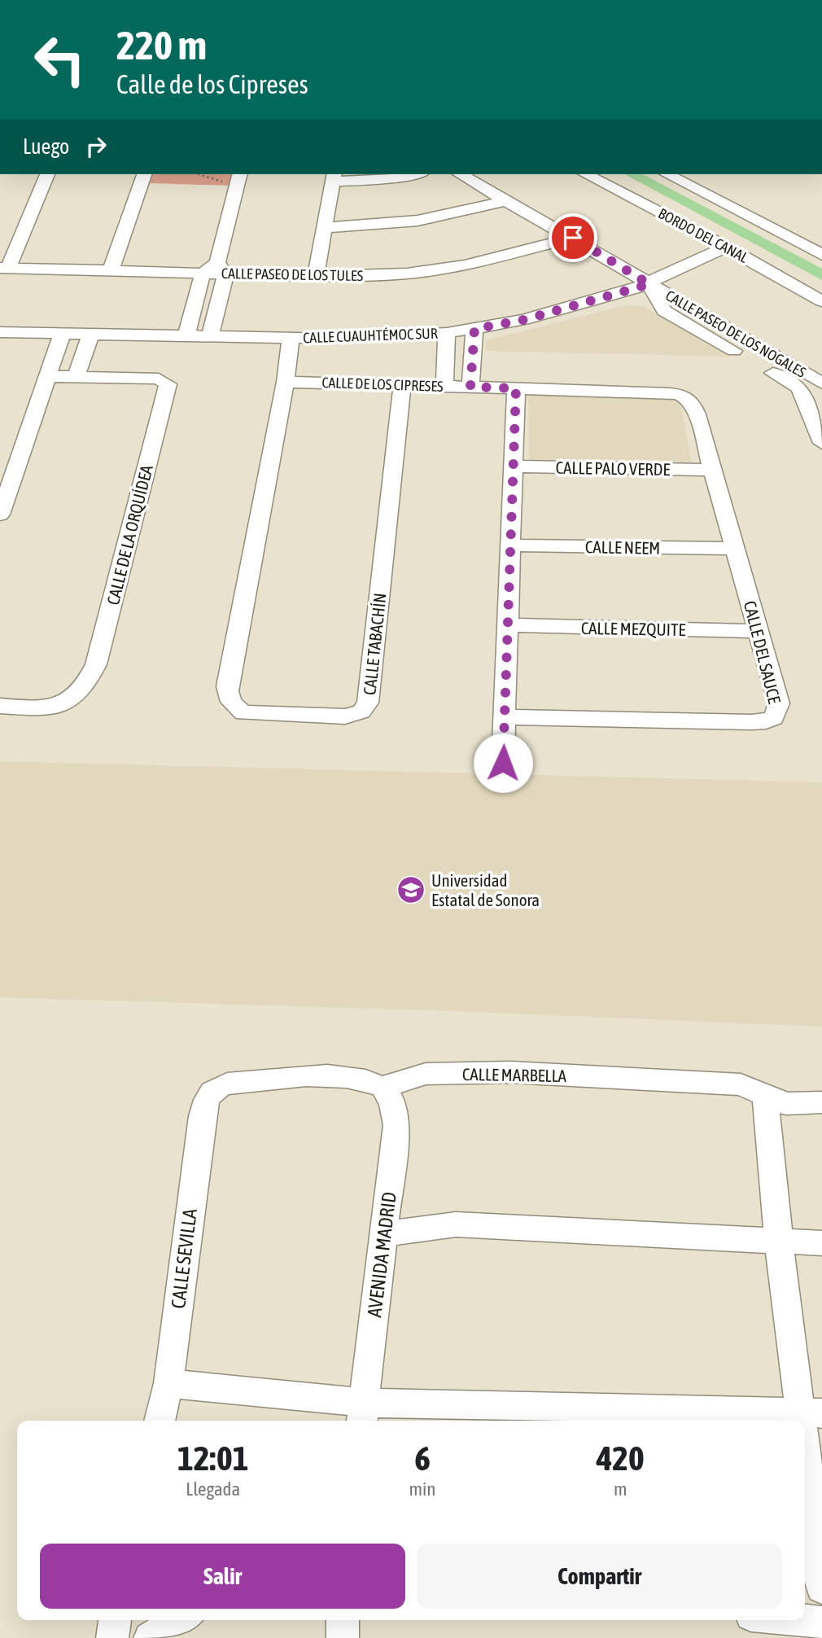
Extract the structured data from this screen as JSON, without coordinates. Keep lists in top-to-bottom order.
{
  "streets": {
    "street": [
      "BORDO DEL CANAL",
      "CALLE PASEO DE LOS TULES",
      "CALLE PASEO DE LOS NOGALES",
      "CALLE CUAUHTÉMOC SUR",
      "CALLE DE LOS CIPRESES",
      "CALLE PALO VERDE",
      "CALLE DE LA ORQUÍDEA",
      "CALLE NEEM",
      "CALLE MEZQUITE",
      "CALLE TABACHÍN",
      "CALLE DEL SAUCE",
      "CALLE MARBELLA",
      "AVENIDA MADRID",
      "CALLE SEVILLA"
    ]
  },
  "crossings": [
    ["BORDO DEL CANAL", "CALLE CUAUHTÉMOC SUR"],
    ["CALLE PASEO DE LOS TULES", "CALLE PASEO DE LOS NOGALES"],
    ["CALLE PASEO DE LOS NOGALES", "CALLE CUAUHTÉMOC SUR"],
    ["CALLE DE LOS CIPRESES", "CALLE TABACHÍN"],
    ["CALLE DE LOS CIPRESES", "CALLE DEL SAUCE"],
    ["CALLE PALO VERDE", "CALLE DEL SAUCE"],
    ["CALLE NEEM", "CALLE DEL SAUCE"],
    ["CALLE MEZQUITE", "CALLE DEL SAUCE"],
    ["CALLE MARBELLA", "AVENIDA MADRID"],
    ["CALLE MARBELLA", "CALLE SEVILLA"],
    ["AVENIDA MADRID", "CALLE SEVILLA"]
  ],
  "places": {
    "school or university": ["Universidad Estatal de Sonora"]
  },
  "page": {
    "turn": ["220 m", "Calle de los Cipreses"],
    "then": "Luego",
    "eta": [
      "12:01",
      "Llegada",
      "6",
      "min",
      "420",
      "m"
    ],
    "buttons": ["Salir", "Compartir"]
  }
}
